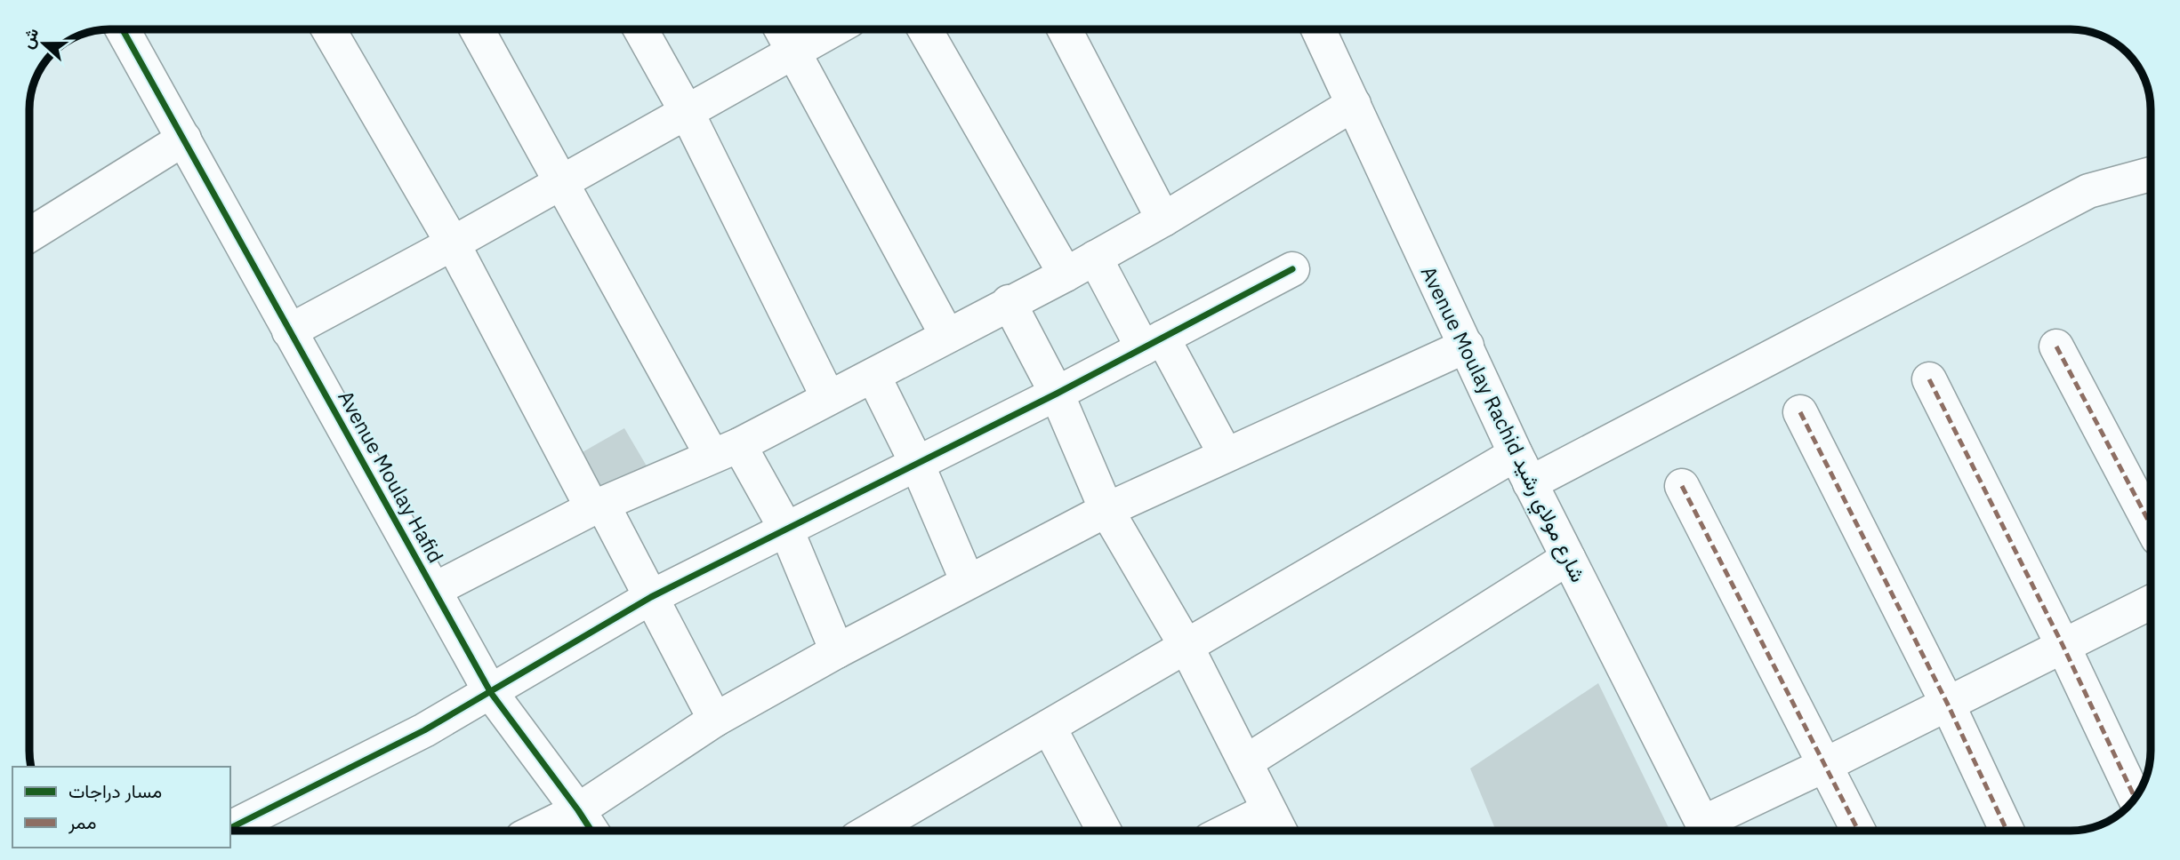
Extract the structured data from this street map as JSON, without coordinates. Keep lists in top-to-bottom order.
{
  "streets": {
    "street": ["Avenue Moulay Rachid شارع مولاي رشيد", "Avenue Moulay Hafid"]
  },
  "legend": ["مسار دراجات", "ممر"],
  "north": "left"
}
